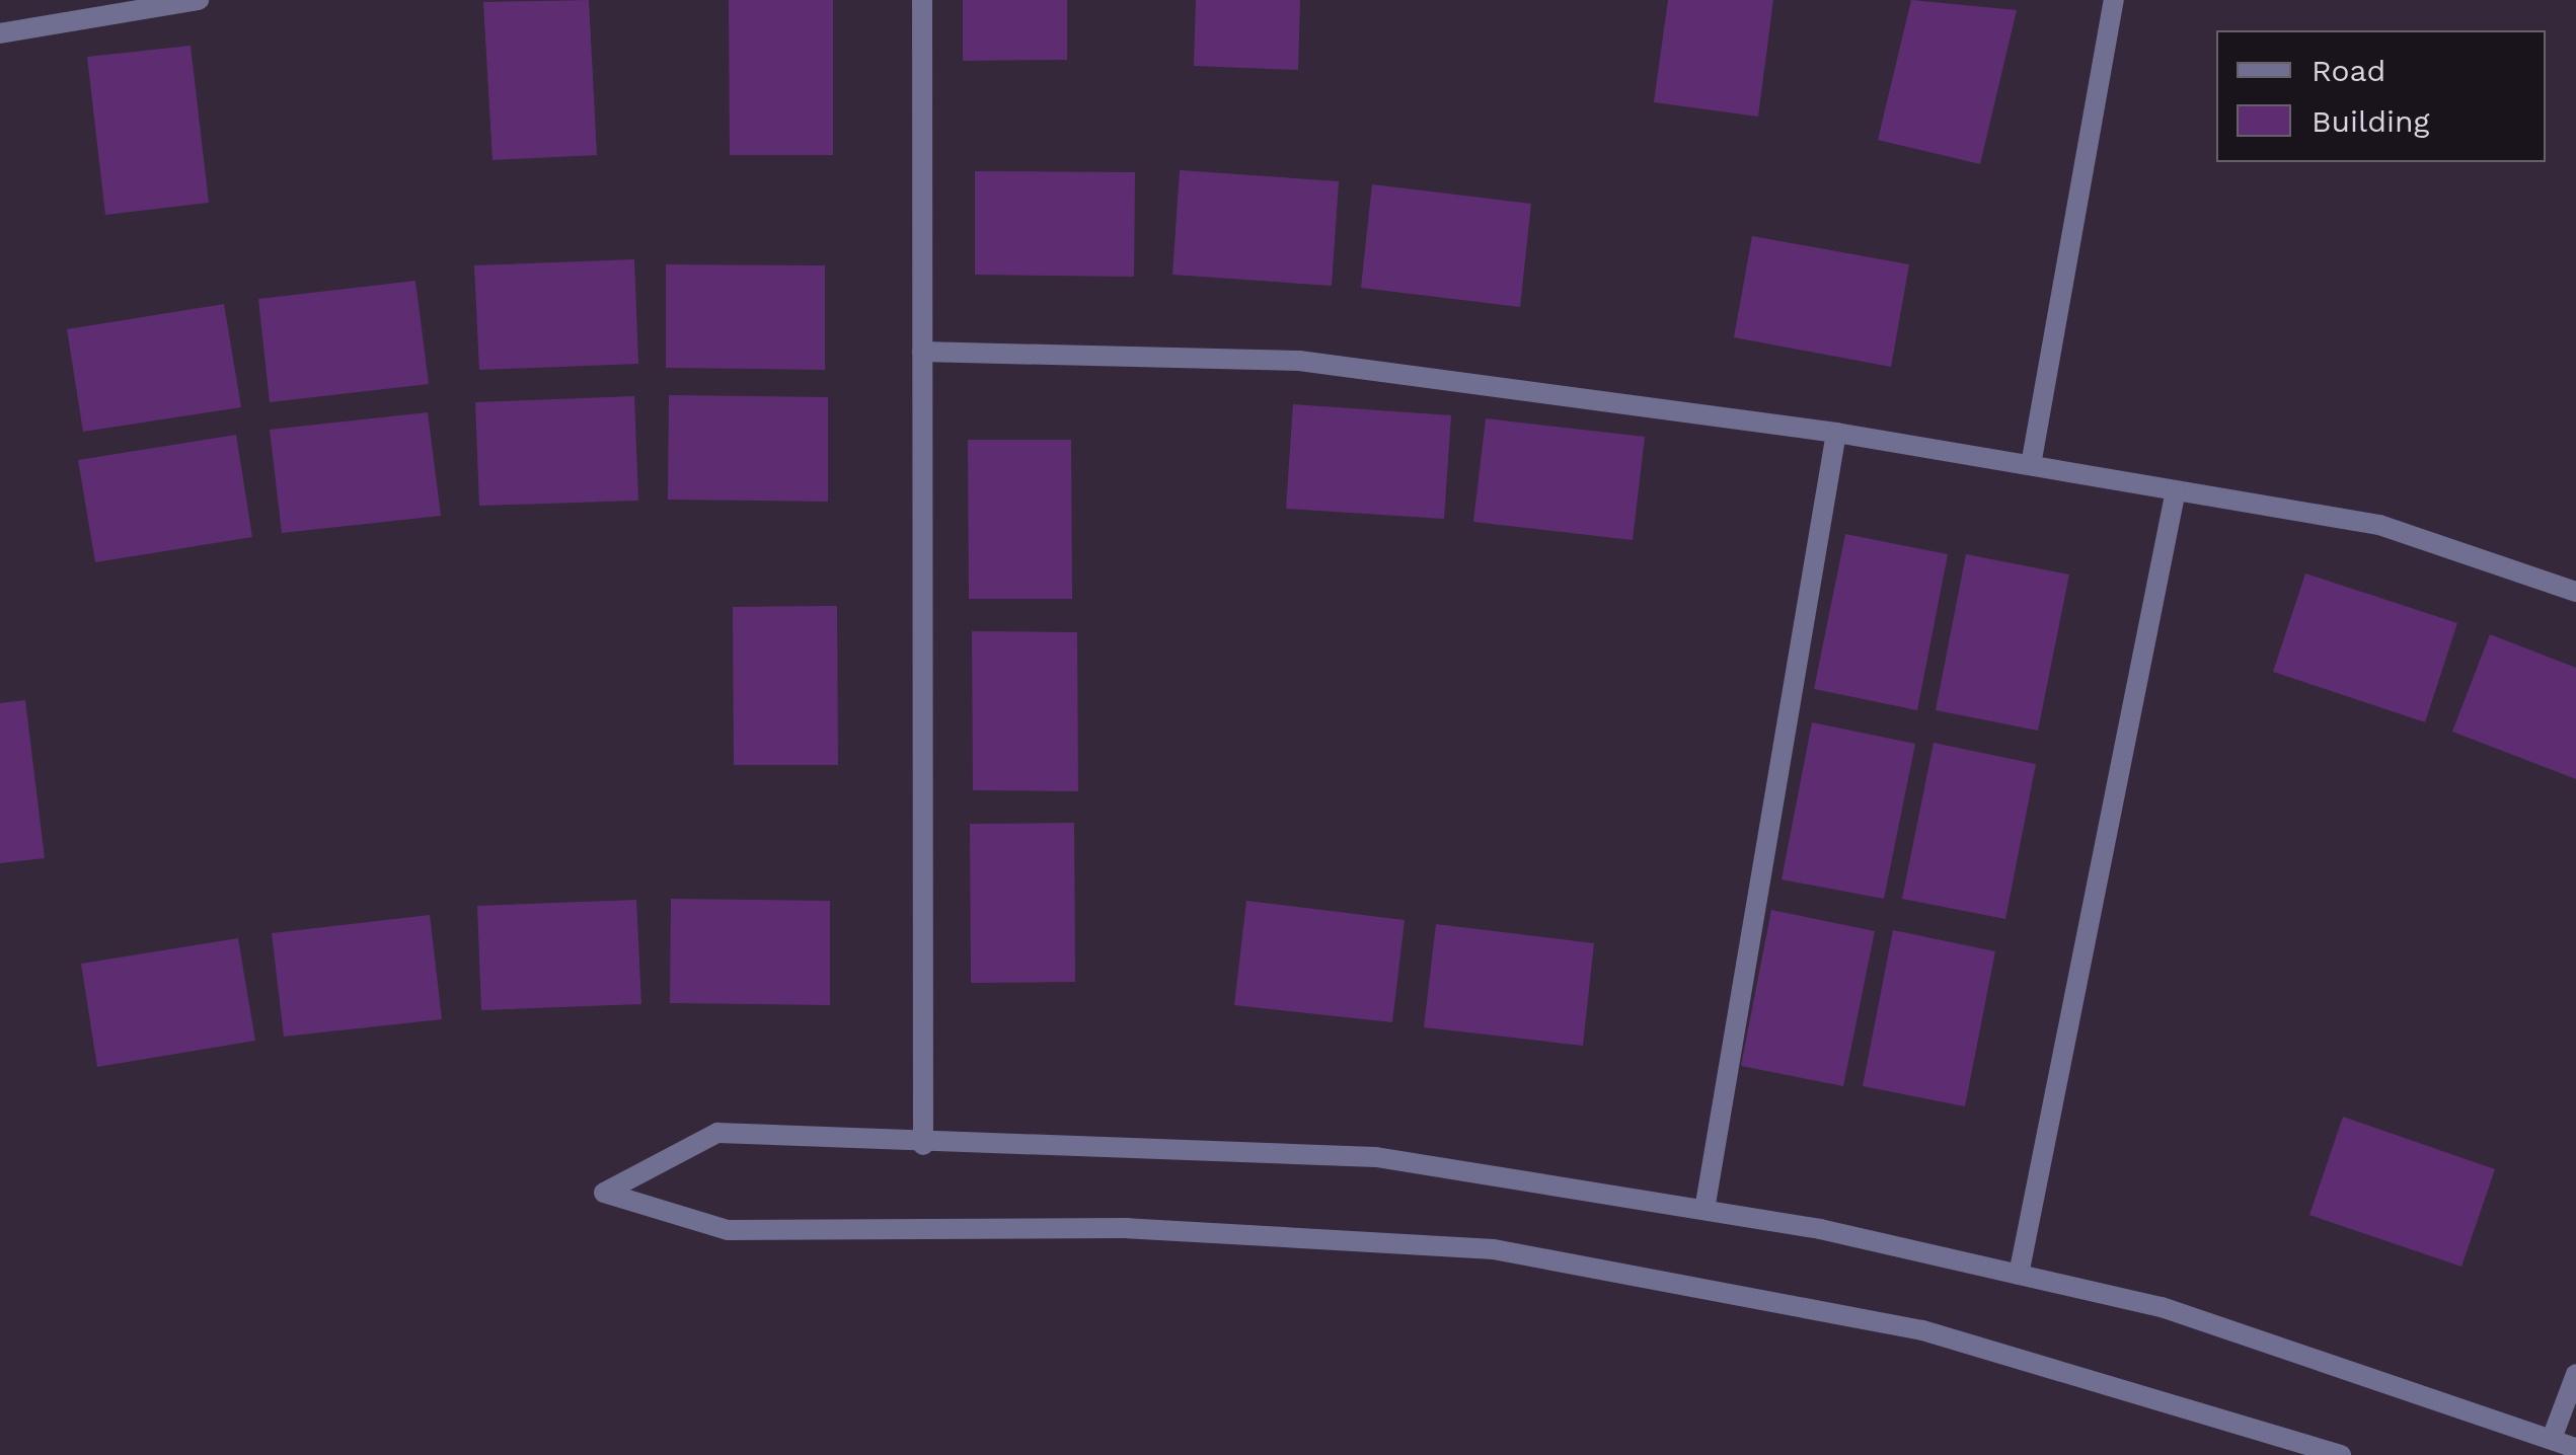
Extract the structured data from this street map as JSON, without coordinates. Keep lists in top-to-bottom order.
{
  "legend": ["Road", "Building"]
}
